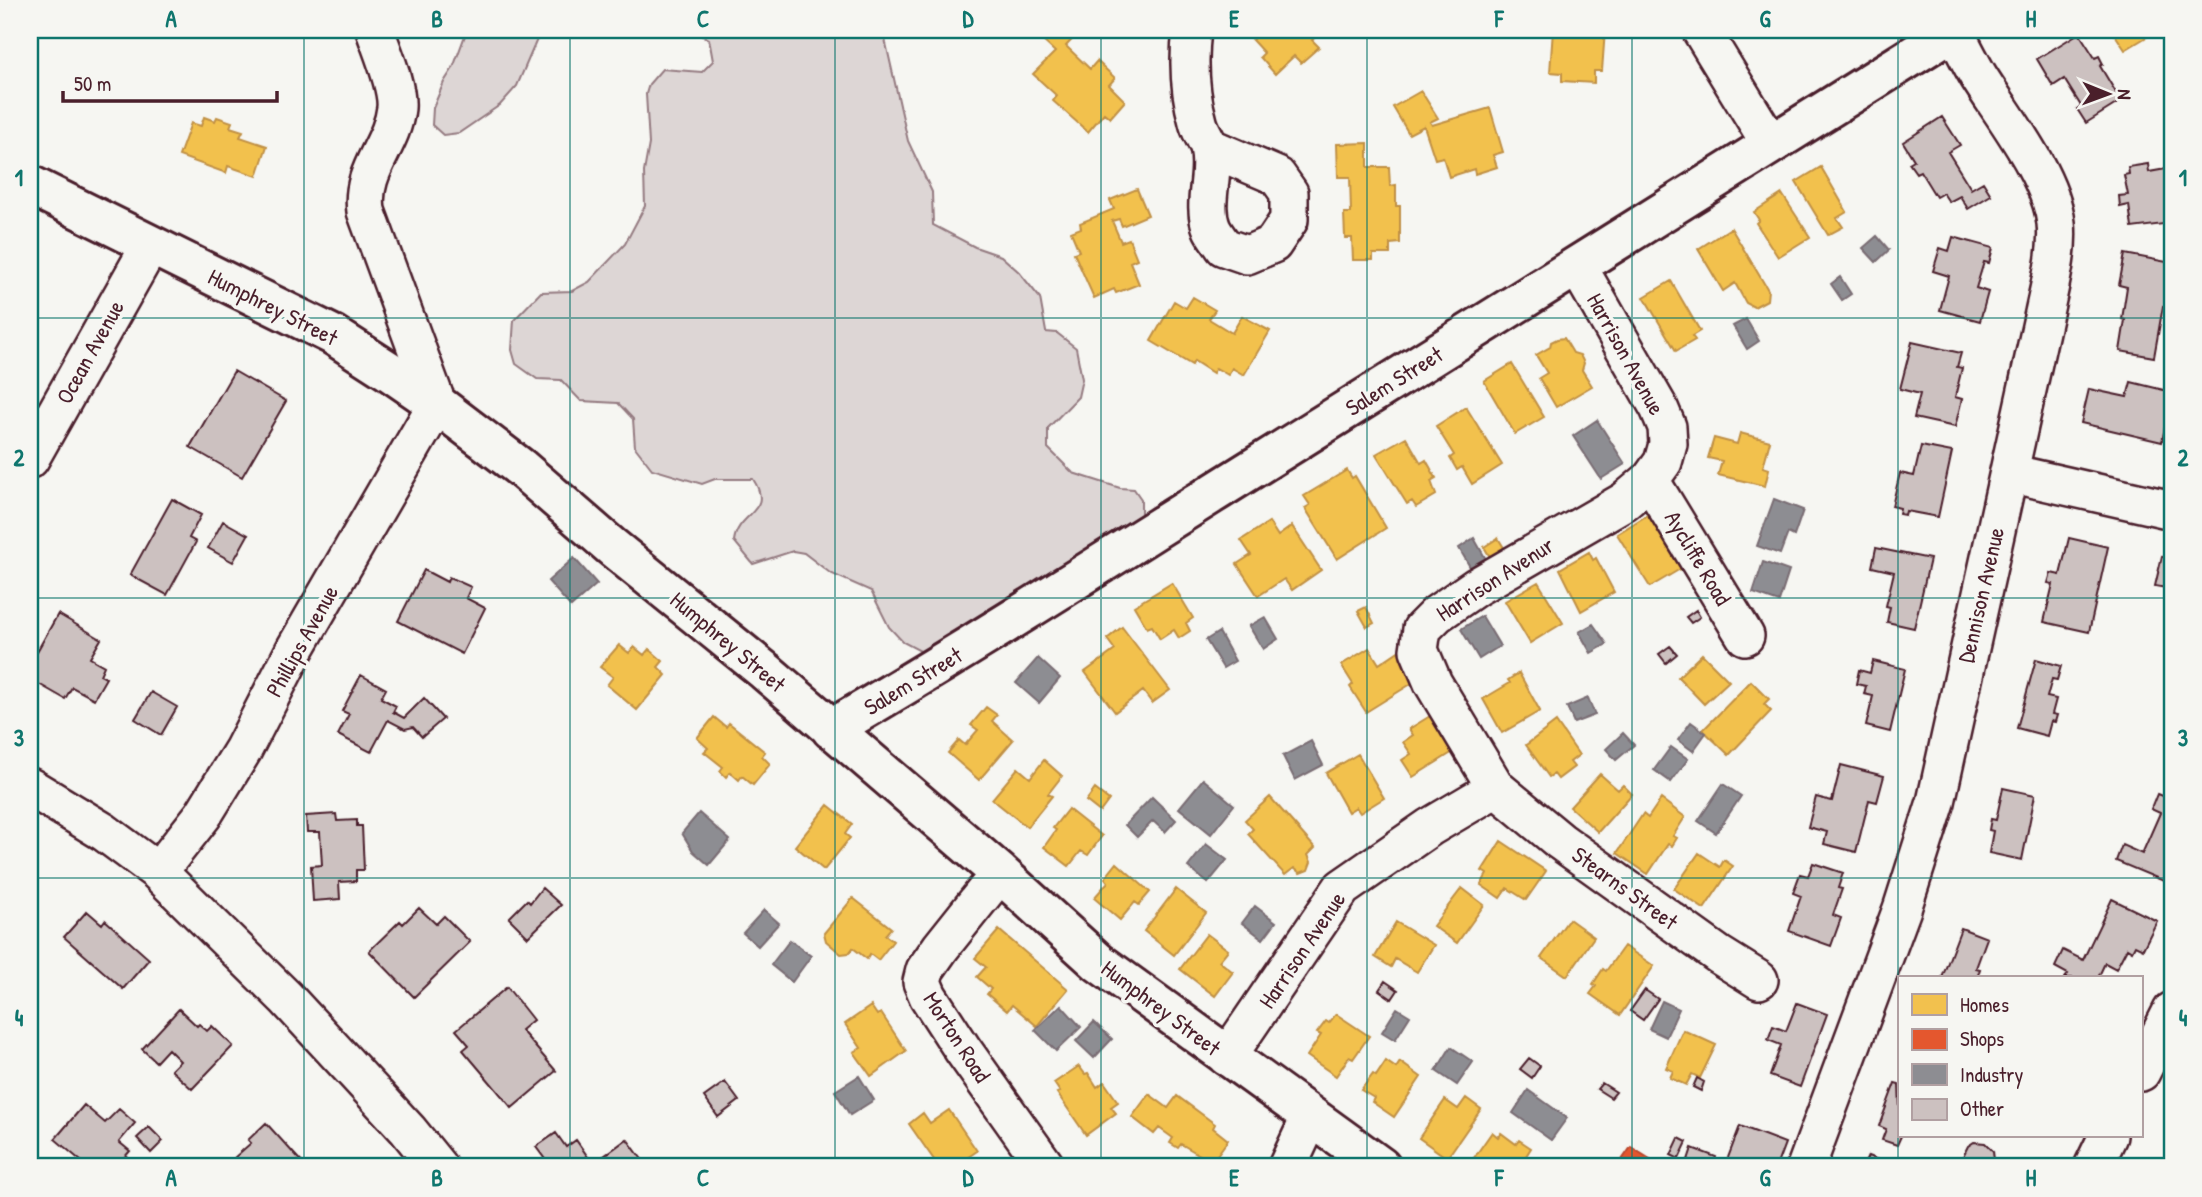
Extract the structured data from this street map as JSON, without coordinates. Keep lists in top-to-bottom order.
{
  "streets": {
    "main road": ["Humphrey Street", "Salem Street"],
    "street": [
      "Ocean Avenue",
      "Harrison Avenue",
      "Aycliffe Road",
      "Harrison Avenur",
      "Dennison Avenue",
      "Phillips Avenue",
      "Stearns Street",
      "Morton Road"
    ]
  },
  "crossings": [
    ["Humphrey Street", "Ocean Avenue"],
    ["Humphrey Street", "Harrison Avenue"],
    ["Humphrey Street", "Salem Street"],
    ["Humphrey Street", "Phillips Avenue"],
    ["Humphrey Street", "Morton Road"],
    ["Harrison Avenue", "Salem Street"],
    ["Harrison Avenue", "Aycliffe Road"],
    ["Harrison Avenue", "Harrison Avenur"],
    ["Harrison Avenue", "Stearns Street"],
    ["Salem Street", "Dennison Avenue"],
    ["Aycliffe Road", "Harrison Avenur"],
    ["Harrison Avenur", "Stearns Street"]
  ],
  "legend": [
    "Homes",
    "Shops",
    "Industry",
    "Other"
  ],
  "scale_bar": "50 m",
  "north": "right",
  "grid": {
    "columns": [
      "A",
      "B",
      "C",
      "D",
      "E",
      "F",
      "G",
      "H"
    ],
    "rows": [
      "1",
      "2",
      "3",
      "4"
    ]
  }
}
